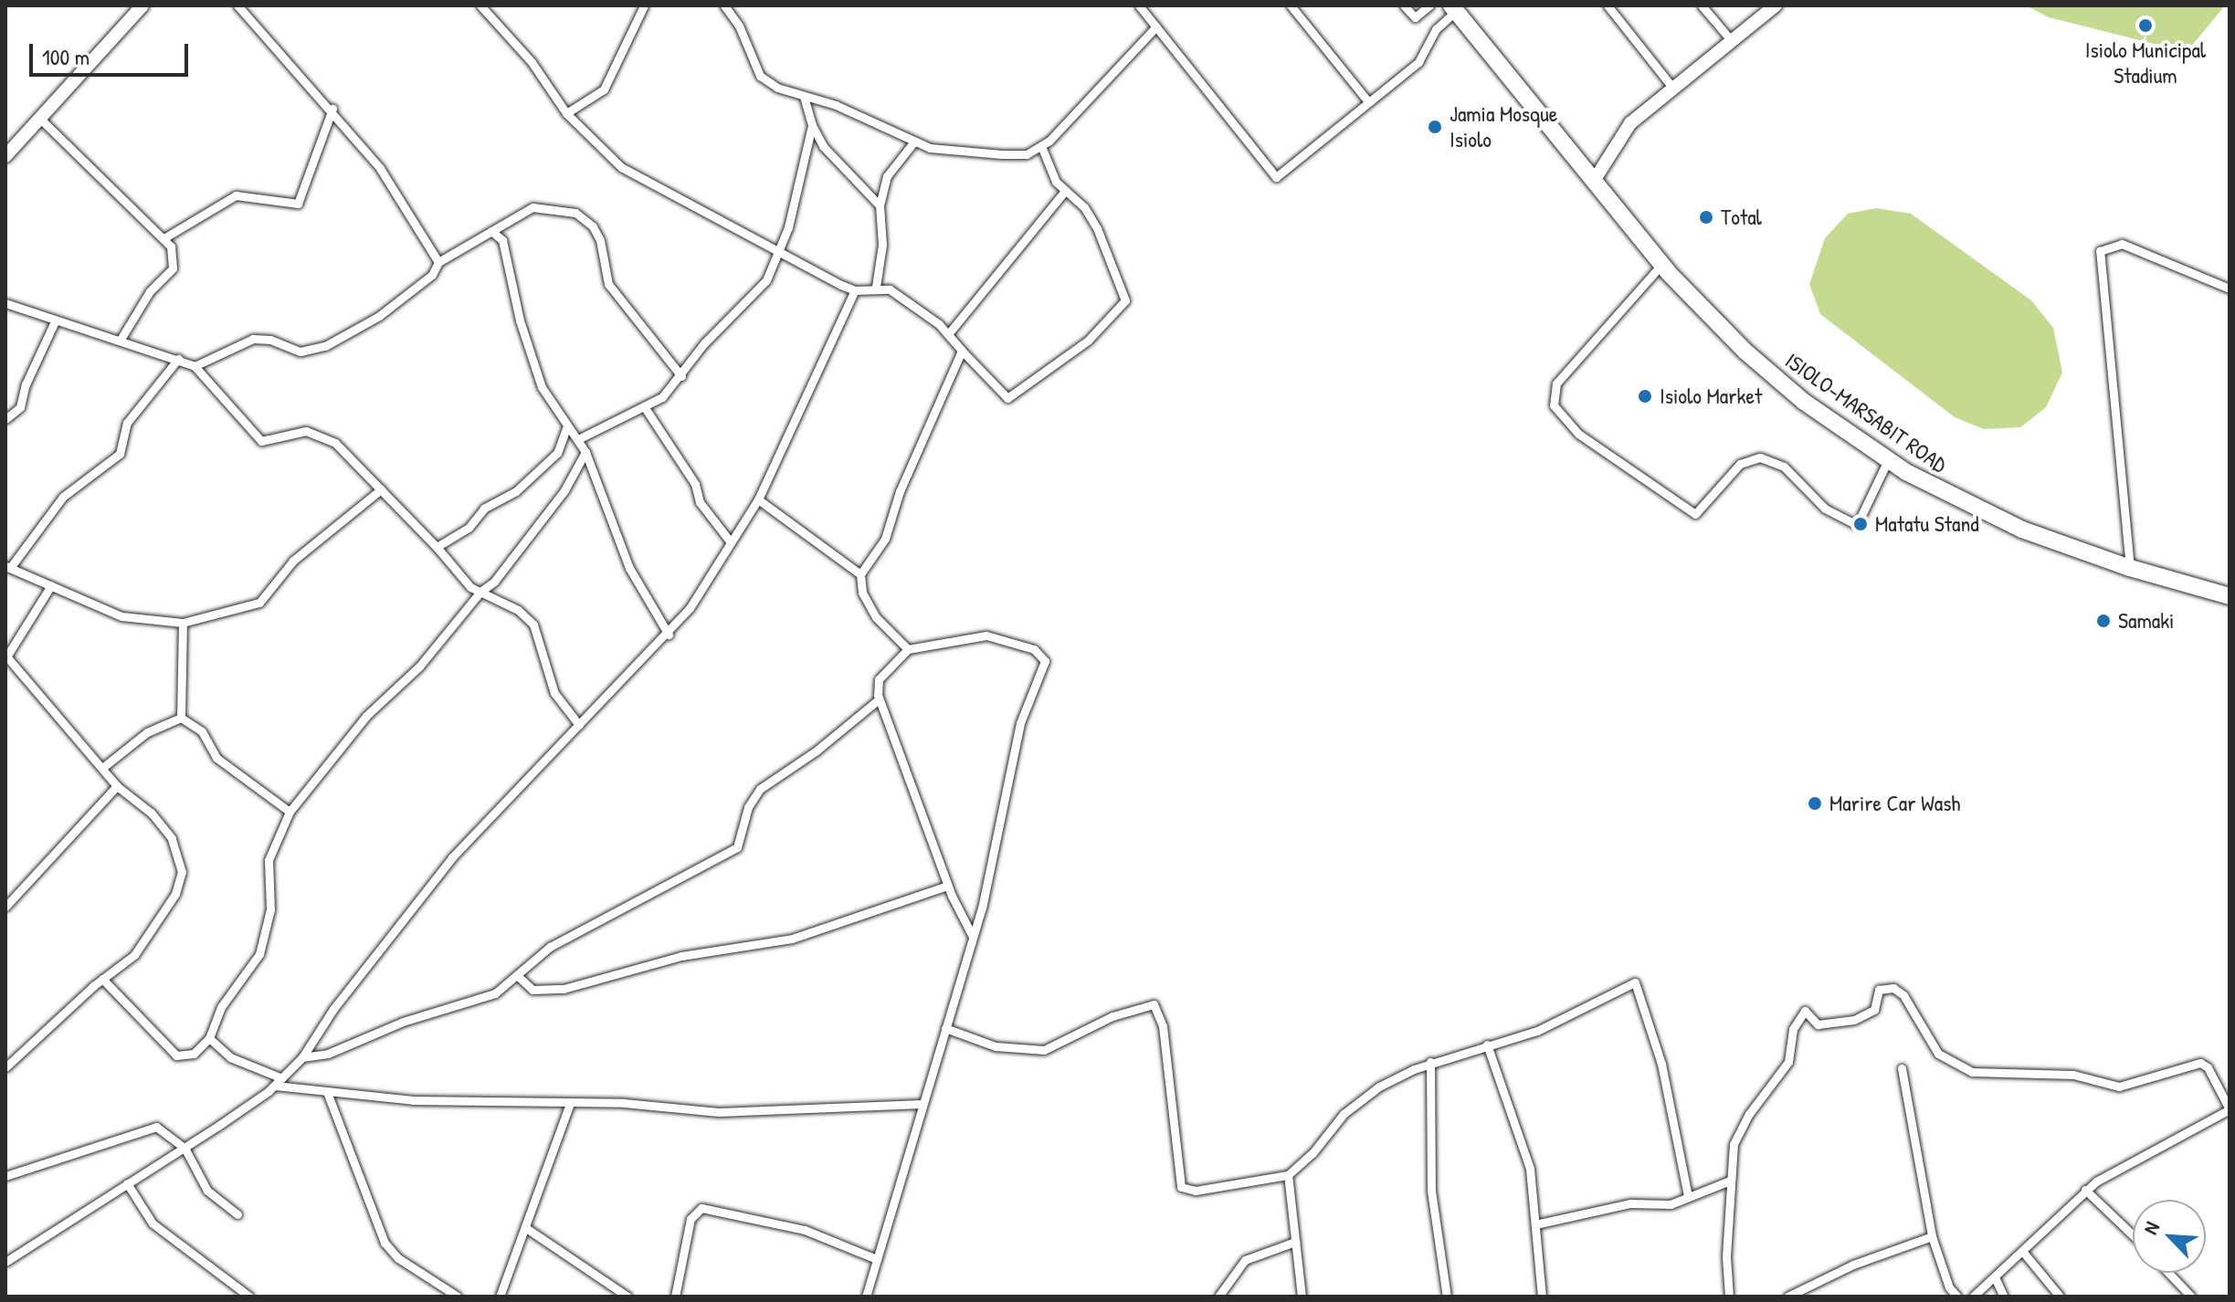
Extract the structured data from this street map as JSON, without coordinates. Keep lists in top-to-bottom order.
{
  "streets": {
    "highway": ["ISIOLO-MARSABIT ROAD"]
  },
  "places": [
    "Isiolo Municipal Stadium",
    "Jamia Mosque Isiolo",
    "Total",
    "Isiolo Market",
    "Matatu Stand",
    "Samaki",
    "Marire Car Wash"
  ],
  "scale_bar": "100 m",
  "north": "top left"
}
